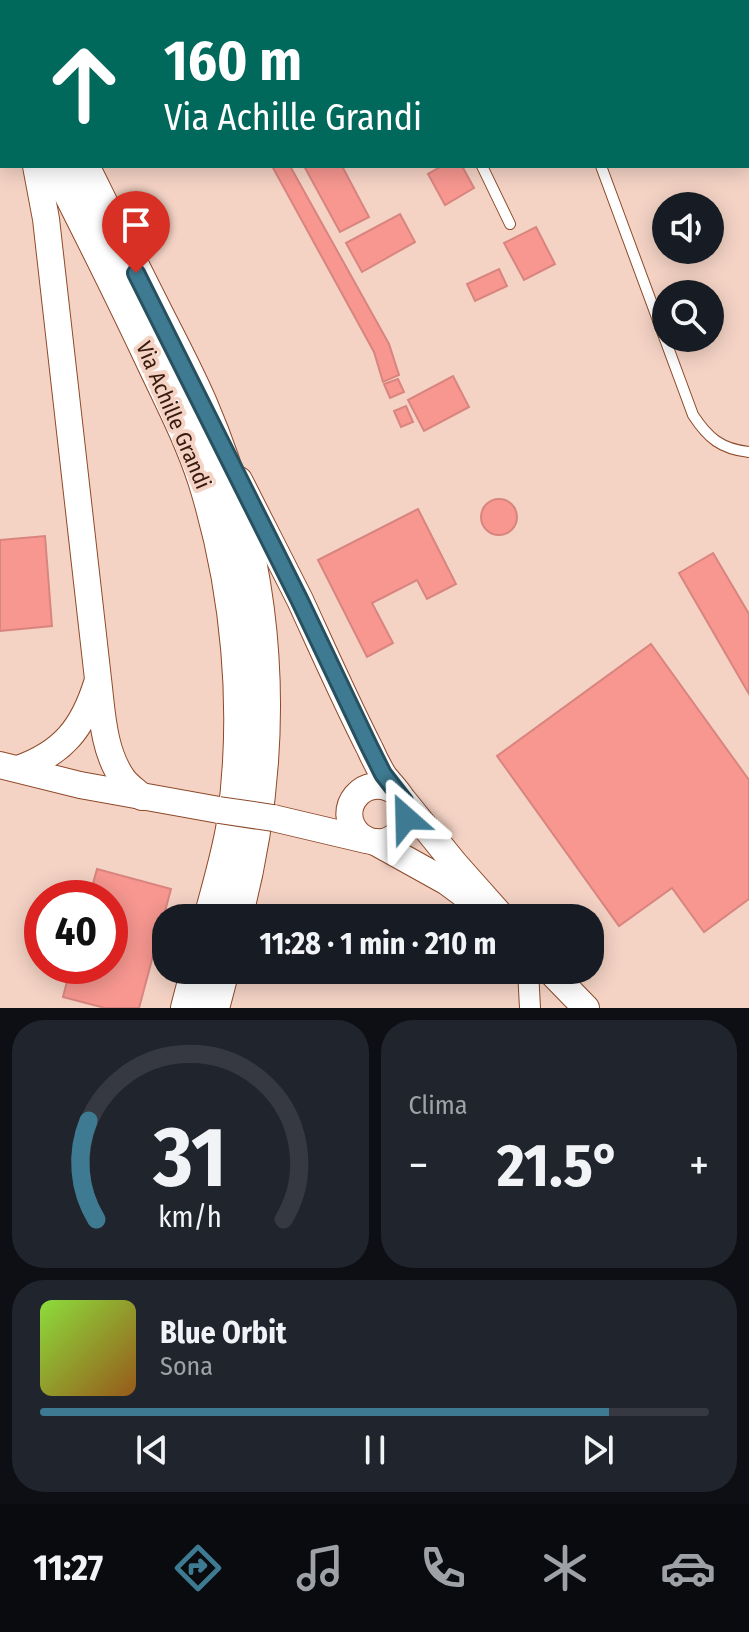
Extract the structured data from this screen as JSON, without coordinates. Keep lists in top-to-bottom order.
{
  "streets": {
    "main road": ["Via Achille Grandi"]
  },
  "page": {
    "turn": ["160 m", "Via Achille Grandi"],
    "limit": "40",
    "trip": "11:28 · 1 min · 210 m",
    "tile": "Clima",
    "heat": ["−", "21.5°", "+"],
    "song": ["Blue Orbit", "Sona"],
    "tabs": "11:27",
    "gauge": ["31", "km/h"]
  }
}
